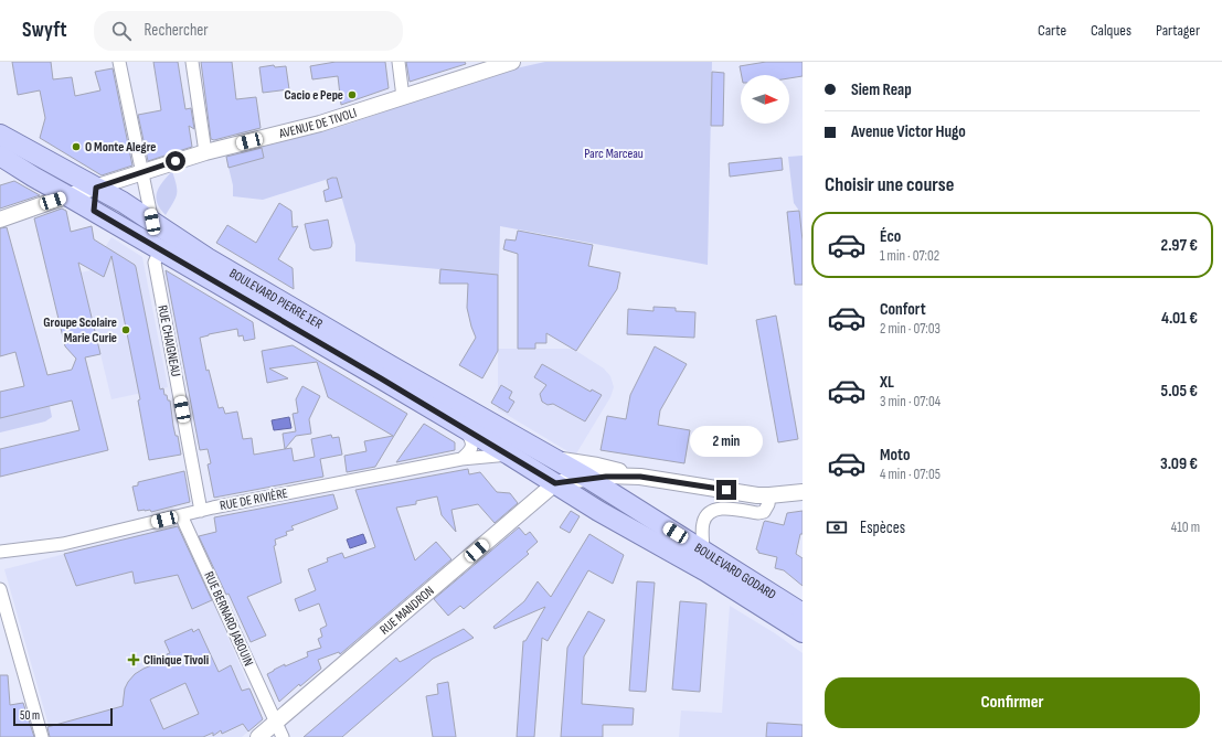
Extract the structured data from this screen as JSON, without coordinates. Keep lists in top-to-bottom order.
{
  "streets": {
    "main road": ["BOULEVARD PIERRE 1ER", "BOULEVARD GODARD"],
    "street": [
      "AVENUE DE TIVOLI",
      "RUE CHAIGNEAU",
      "RUE DE RIVIÈRE",
      "RUE MANDRON",
      "RUE BERNARD JABOUIN"
    ]
  },
  "crossings": [
    ["AVENUE DE TIVOLI", "BOULEVARD PIERRE 1ER"],
    ["BOULEVARD PIERRE 1ER", "RUE CHAIGNEAU"],
    ["BOULEVARD PIERRE 1ER", "RUE DE RIVIÈRE"],
    ["BOULEVARD PIERRE 1ER", "BOULEVARD GODARD"],
    ["BOULEVARD PIERRE 1ER", "RUE MANDRON"],
    ["RUE CHAIGNEAU", "RUE DE RIVIÈRE"],
    ["RUE DE RIVIÈRE", "BOULEVARD GODARD"],
    ["RUE DE RIVIÈRE", "RUE BERNARD JABOUIN"],
    ["BOULEVARD GODARD", "RUE MANDRON"],
    ["RUE MANDRON", "RUE BERNARD JABOUIN"]
  ],
  "parks": ["Parc Marceau"],
  "places": {
    "other": ["Cacio e Pepe", "O Monte Alegre", "Groupe Scolaire Marie Curie"],
    "health": ["Clinique Tivoli"]
  },
  "scale_bar": "50 m",
  "north": "right",
  "page": {
    "header": "Swyft",
    "search": "Rechercher",
    "nav": ["Carte", "Calques", "Partager"],
    "banner": ["Siem Reap", "Avenue Victor Hugo"],
    "heading": "Choisir une course",
    "list": [
      {
        "name": "Éco",
        "note": "1 min · 07:02",
        "value": "2.97 €"
      },
      {
        "name": "Confort",
        "note": "2 min · 07:03",
        "value": "4.01 €"
      },
      {
        "name": "XL",
        "note": "3 min · 07:04",
        "value": "5.05 €"
      },
      {
        "name": "Moto",
        "note": "4 min · 07:05",
        "value": "3.09 €"
      }
    ],
    "bubble": "2 min",
    "pay": ["Espèces", "410 m"],
    "buttons": "Confirmer",
    "scale": "50 m"
  }
}
